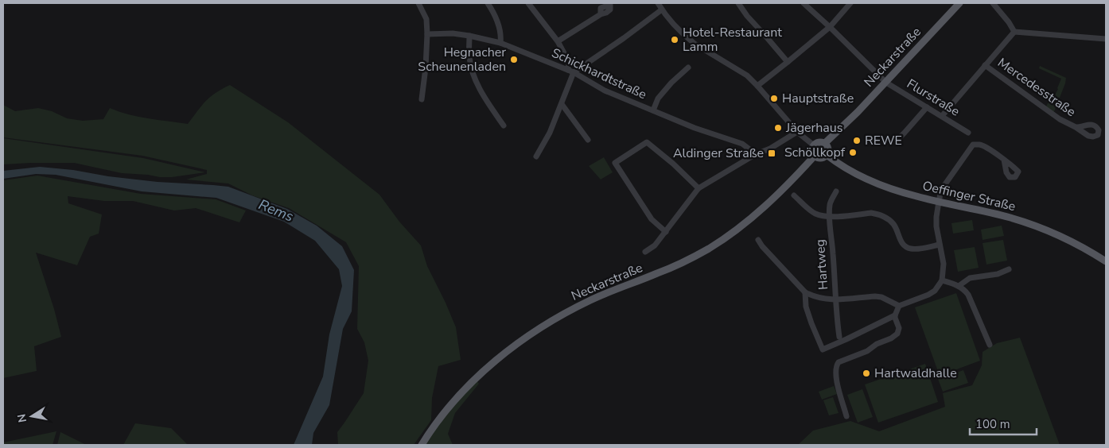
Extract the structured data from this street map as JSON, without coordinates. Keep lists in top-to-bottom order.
{
  "streets": {
    "main road": ["Neckarstraße", "Oeffinger Straße"],
    "street": [
      "Schickhardtstraße",
      "Mercedesstraße",
      "Flurstraße",
      "Hartweg"
    ]
  },
  "crossings": [
    ["Neckarstraße", "Flurstraße"],
    ["Neckarstraße", "Oeffinger Straße"]
  ],
  "water": ["Rems"],
  "places": {
    "other": [
      "Hotel-Restaurant Lamm",
      "Hegnacher Scheunenladen",
      "Hauptstraße",
      "Jägerhaus",
      "REWE",
      "Schöllkopf",
      "Hartwaldhalle"
    ],
    "transit": ["Aldinger Straße"]
  },
  "scale_bar": "100 m",
  "north": "left"
}
